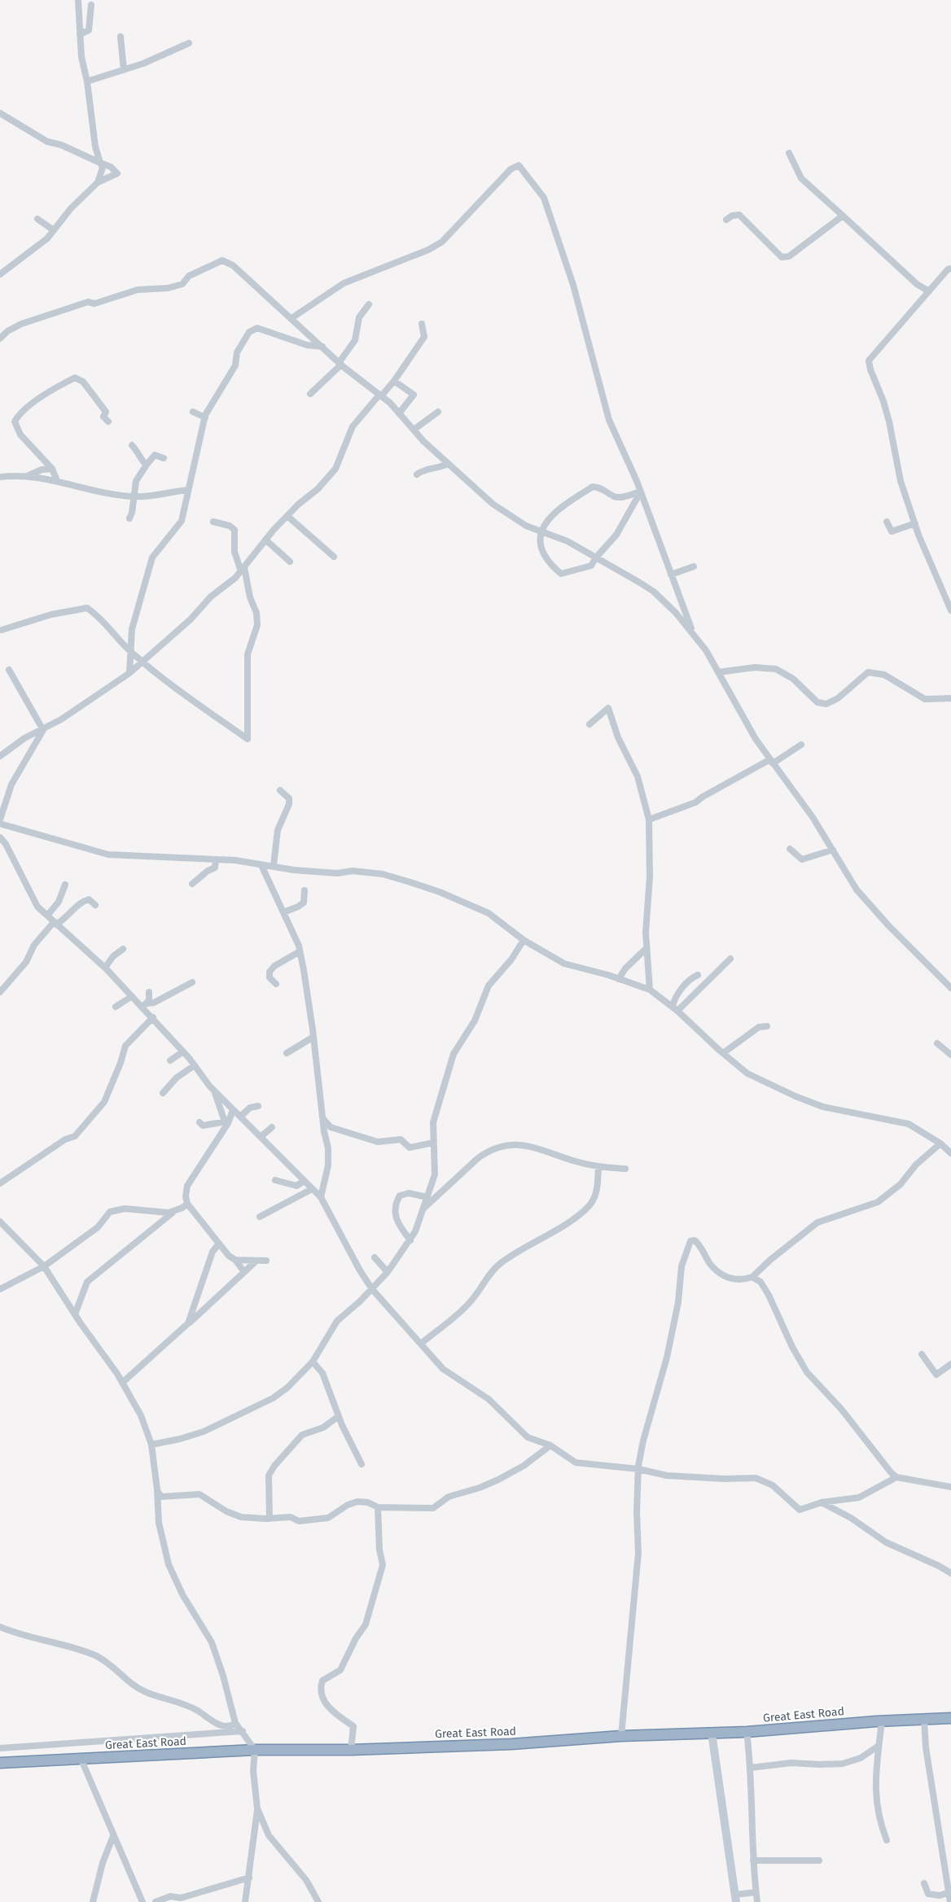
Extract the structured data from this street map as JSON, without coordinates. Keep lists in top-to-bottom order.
{
  "streets": {
    "highway": ["Great East Road"]
  }
}
